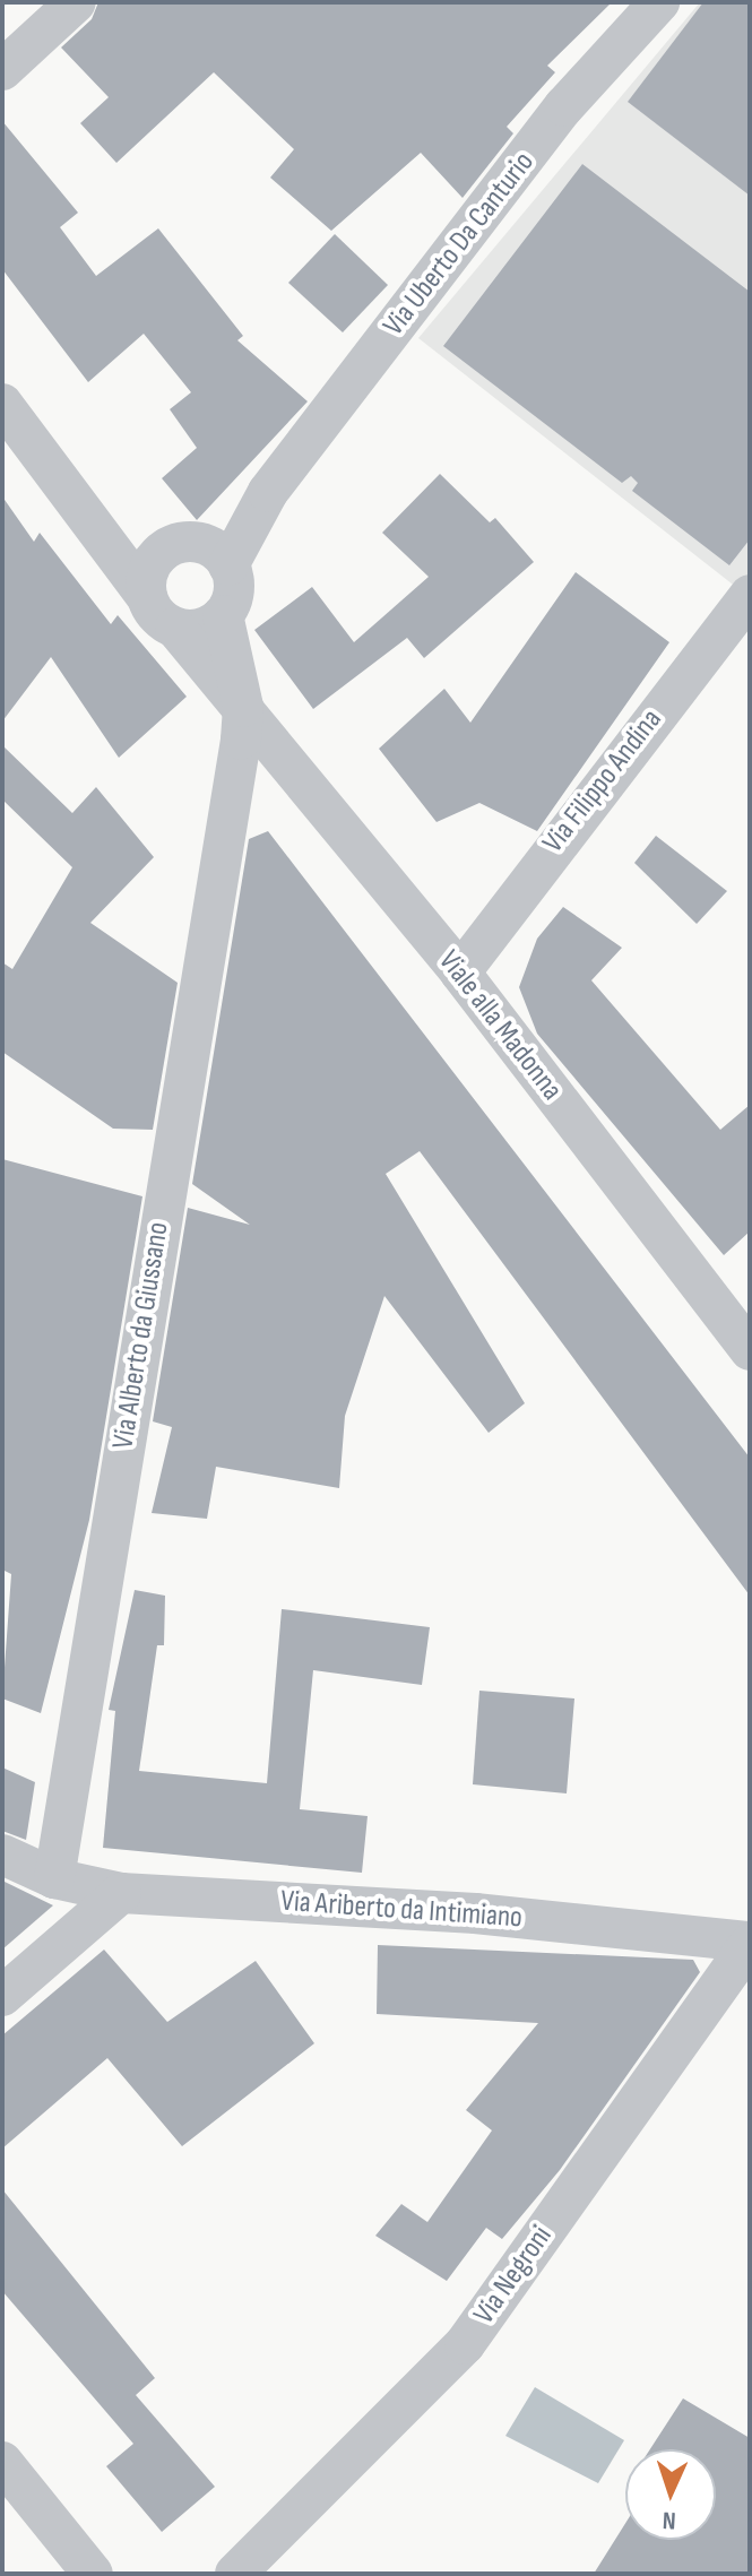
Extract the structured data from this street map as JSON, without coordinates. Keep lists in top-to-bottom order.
{
  "streets": {
    "street": [
      "Via Uberto Da Canturio",
      "Via Filippo Andina",
      "Viale alla Madonna",
      "Via Alberto da Giussano",
      "Via Ariberto da Intimiano",
      "Via Negroni"
    ]
  },
  "crossings": [
    ["Via Uberto Da Canturio", "Viale alla Madonna"],
    ["Via Filippo Andina", "Viale alla Madonna"],
    ["Viale alla Madonna", "Via Alberto da Giussano"],
    ["Via Alberto da Giussano", "Via Ariberto da Intimiano"],
    ["Via Ariberto da Intimiano", "Via Negroni"]
  ],
  "north": "bottom"
}
